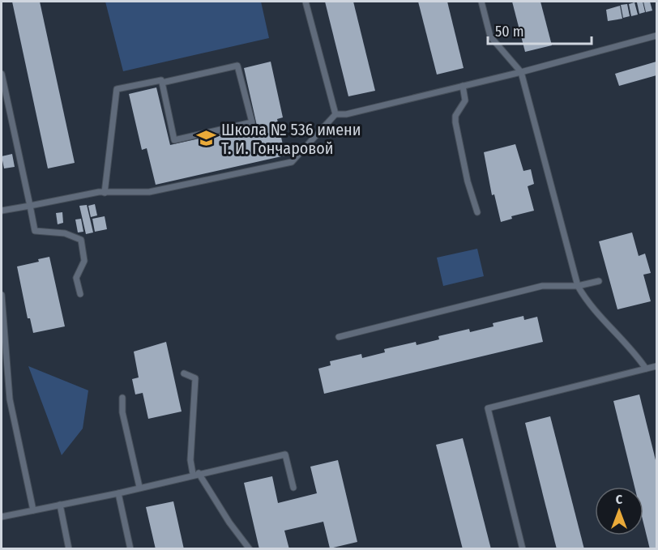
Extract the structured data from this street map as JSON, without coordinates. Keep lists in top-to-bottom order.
{
  "places": {
    "school or university": ["Школа № 536 имени Т. И. Гончаровой"]
  },
  "scale_bar": "50 m",
  "north": "top"
}
